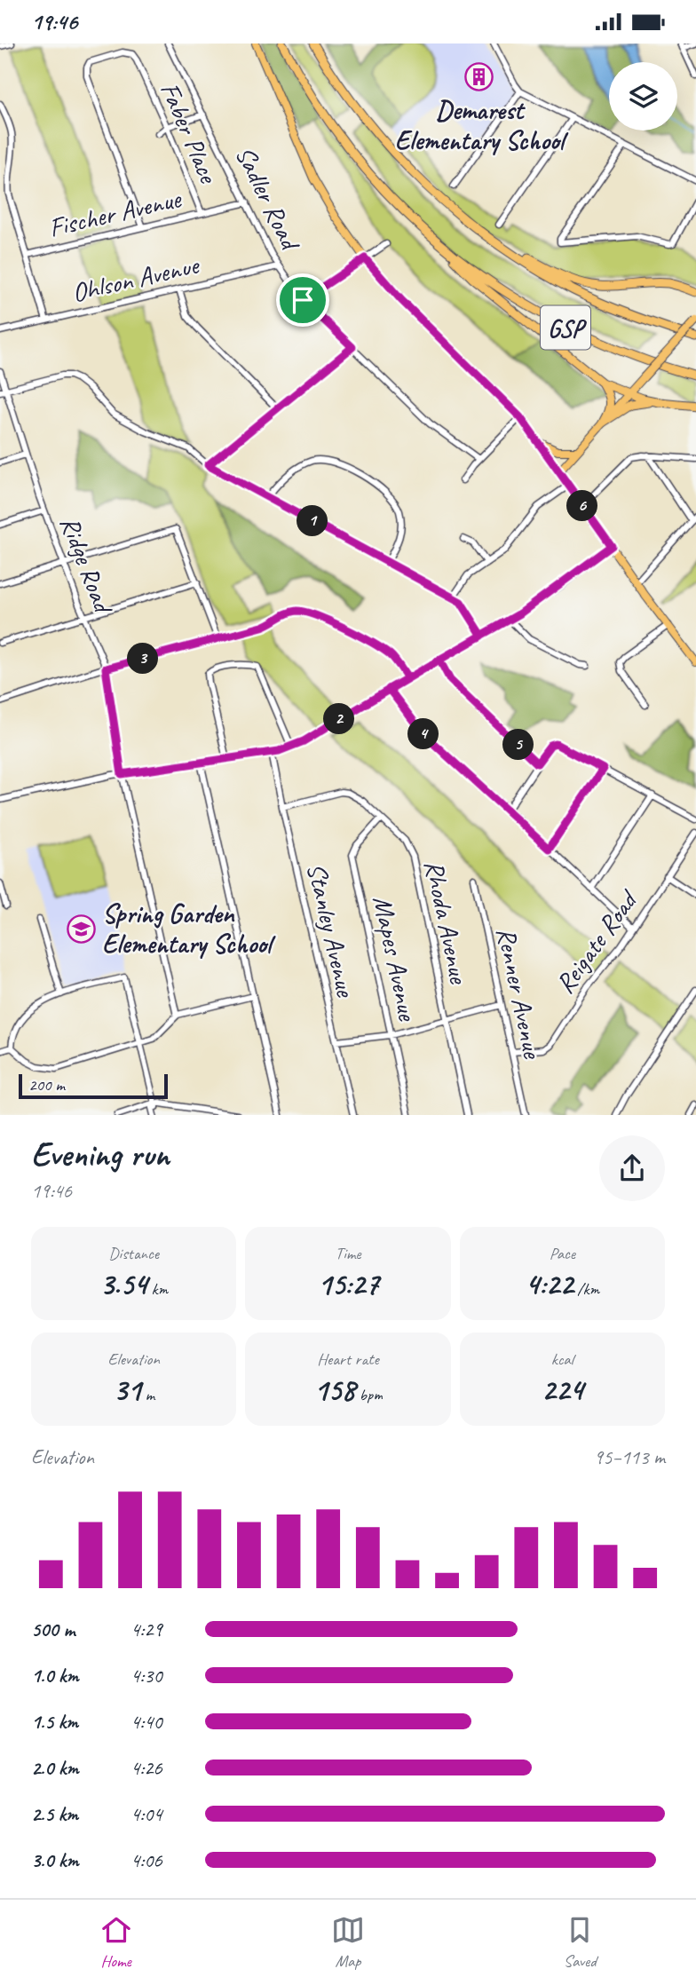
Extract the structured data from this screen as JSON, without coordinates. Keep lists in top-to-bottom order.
{
  "streets": {
    "highway": ["GSP"],
    "street": [
      "Faber Place",
      "Sadler Road",
      "Fischer Avenue",
      "Ohlson Avenue",
      "Ridge Road",
      "Rhoda Avenue",
      "Stanley Avenue",
      "Reigate Road",
      "Mapes Avenue",
      "Renner Avenue"
    ]
  },
  "crossings": [
    ["Faber Place", "Fischer Avenue"],
    ["Sadler Road", "Fischer Avenue"],
    ["Sadler Road", "Ohlson Avenue"],
    ["Rhoda Avenue", "Stanley Avenue"],
    ["Rhoda Avenue", "Mapes Avenue"],
    ["Reigate Road", "Renner Avenue"]
  ],
  "places": {
    "building": ["Demarest Elementary School"],
    "school or university": ["Spring Garden Elementary School"]
  },
  "scale_bar": "200 m",
  "page": {
    "status": "19:46",
    "pins": [
      "6",
      "1",
      "3",
      "2",
      "4",
      "5"
    ],
    "scale": "200 m",
    "heading": ["Evening run", "19:46"],
    "stats": [
      ["Distance", "3.54 km"],
      ["Time", "15:27"],
      ["Pace", "4:22 /km"],
      ["Elevation", "31 m"],
      ["Heart rate", "158 bpm"],
      ["kcal", "224"]
    ],
    "chart": ["Elevation", "95–113 m"],
    "list": [
      {
        "name": "500 m",
        "note": "4:29"
      },
      {
        "name": "1.0 km",
        "note": "4:30"
      },
      {
        "name": "1.5 km",
        "note": "4:40"
      },
      {
        "name": "2.0 km",
        "note": "4:26"
      },
      {
        "name": "2.5 km",
        "note": "4:04"
      },
      {
        "name": "3.0 km",
        "note": "4:06"
      }
    ],
    "tabs": ["Home", "Map", "Saved"]
  }
}
